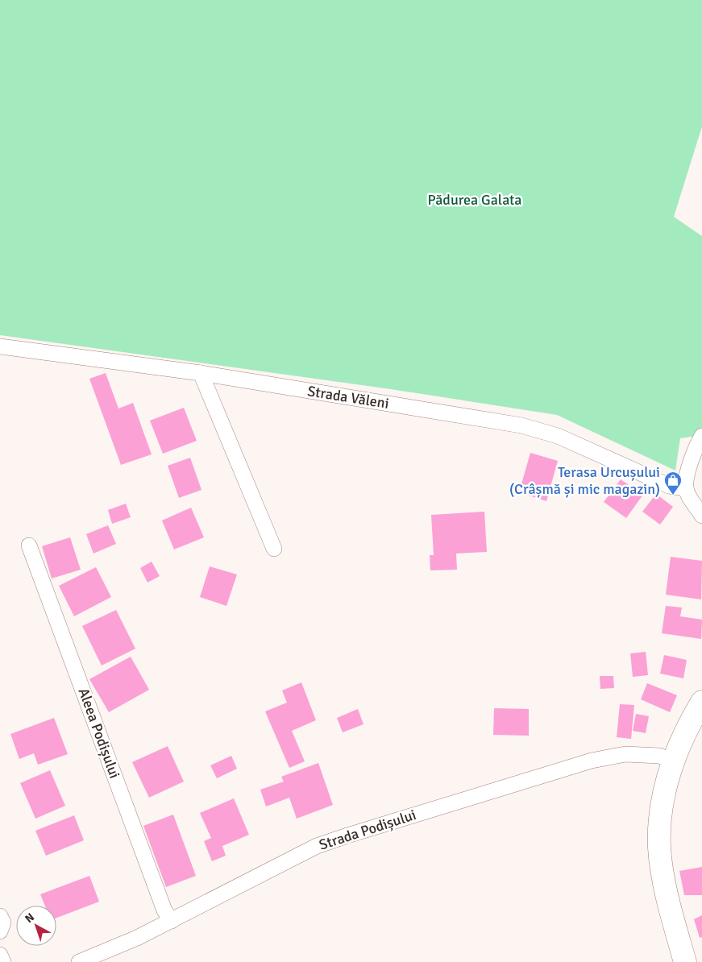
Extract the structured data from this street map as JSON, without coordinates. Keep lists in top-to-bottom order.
{
  "streets": {
    "street": ["Strada Văleni", "Aleea Podișului", "Strada Podișului"]
  },
  "crossings": [
    ["Aleea Podișului", "Strada Podișului"]
  ],
  "parks": ["Pădurea Galata"],
  "places": {
    "shop": ["Terasa Urcușului (Crâșmă și mic magazin)"]
  },
  "north": "top left"
}
